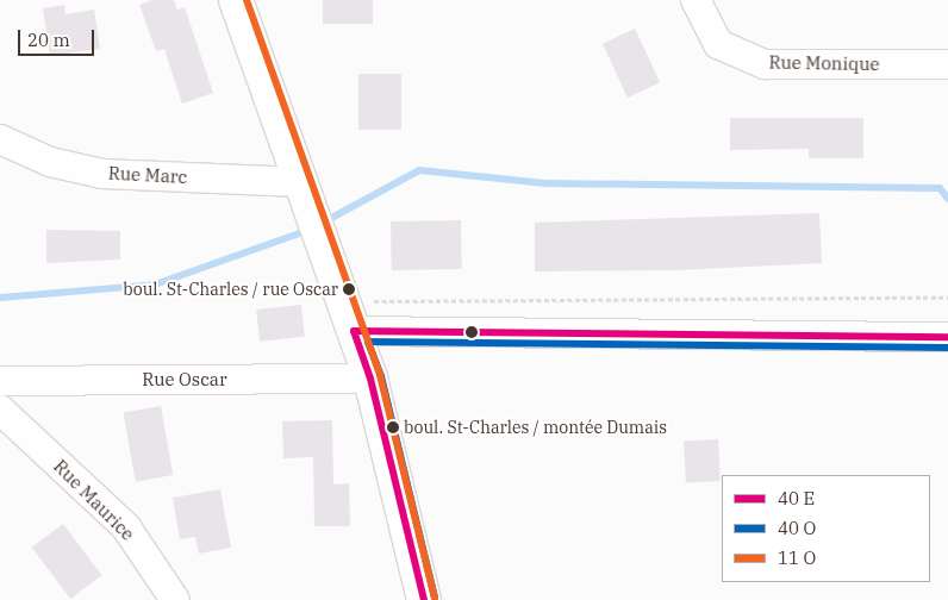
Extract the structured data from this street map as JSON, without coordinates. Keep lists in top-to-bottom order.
{
  "streets": {
    "street": [
      "Rue Monique",
      "Rue Marc",
      "Rue Oscar",
      "Rue Maurice"
    ]
  },
  "places": ["boul. St-Charles / rue Oscar", "boul. St-Charles / montée Dumais"],
  "legend": ["40 E", "40 O", "11 O"],
  "scale_bar": "20 m"
}
